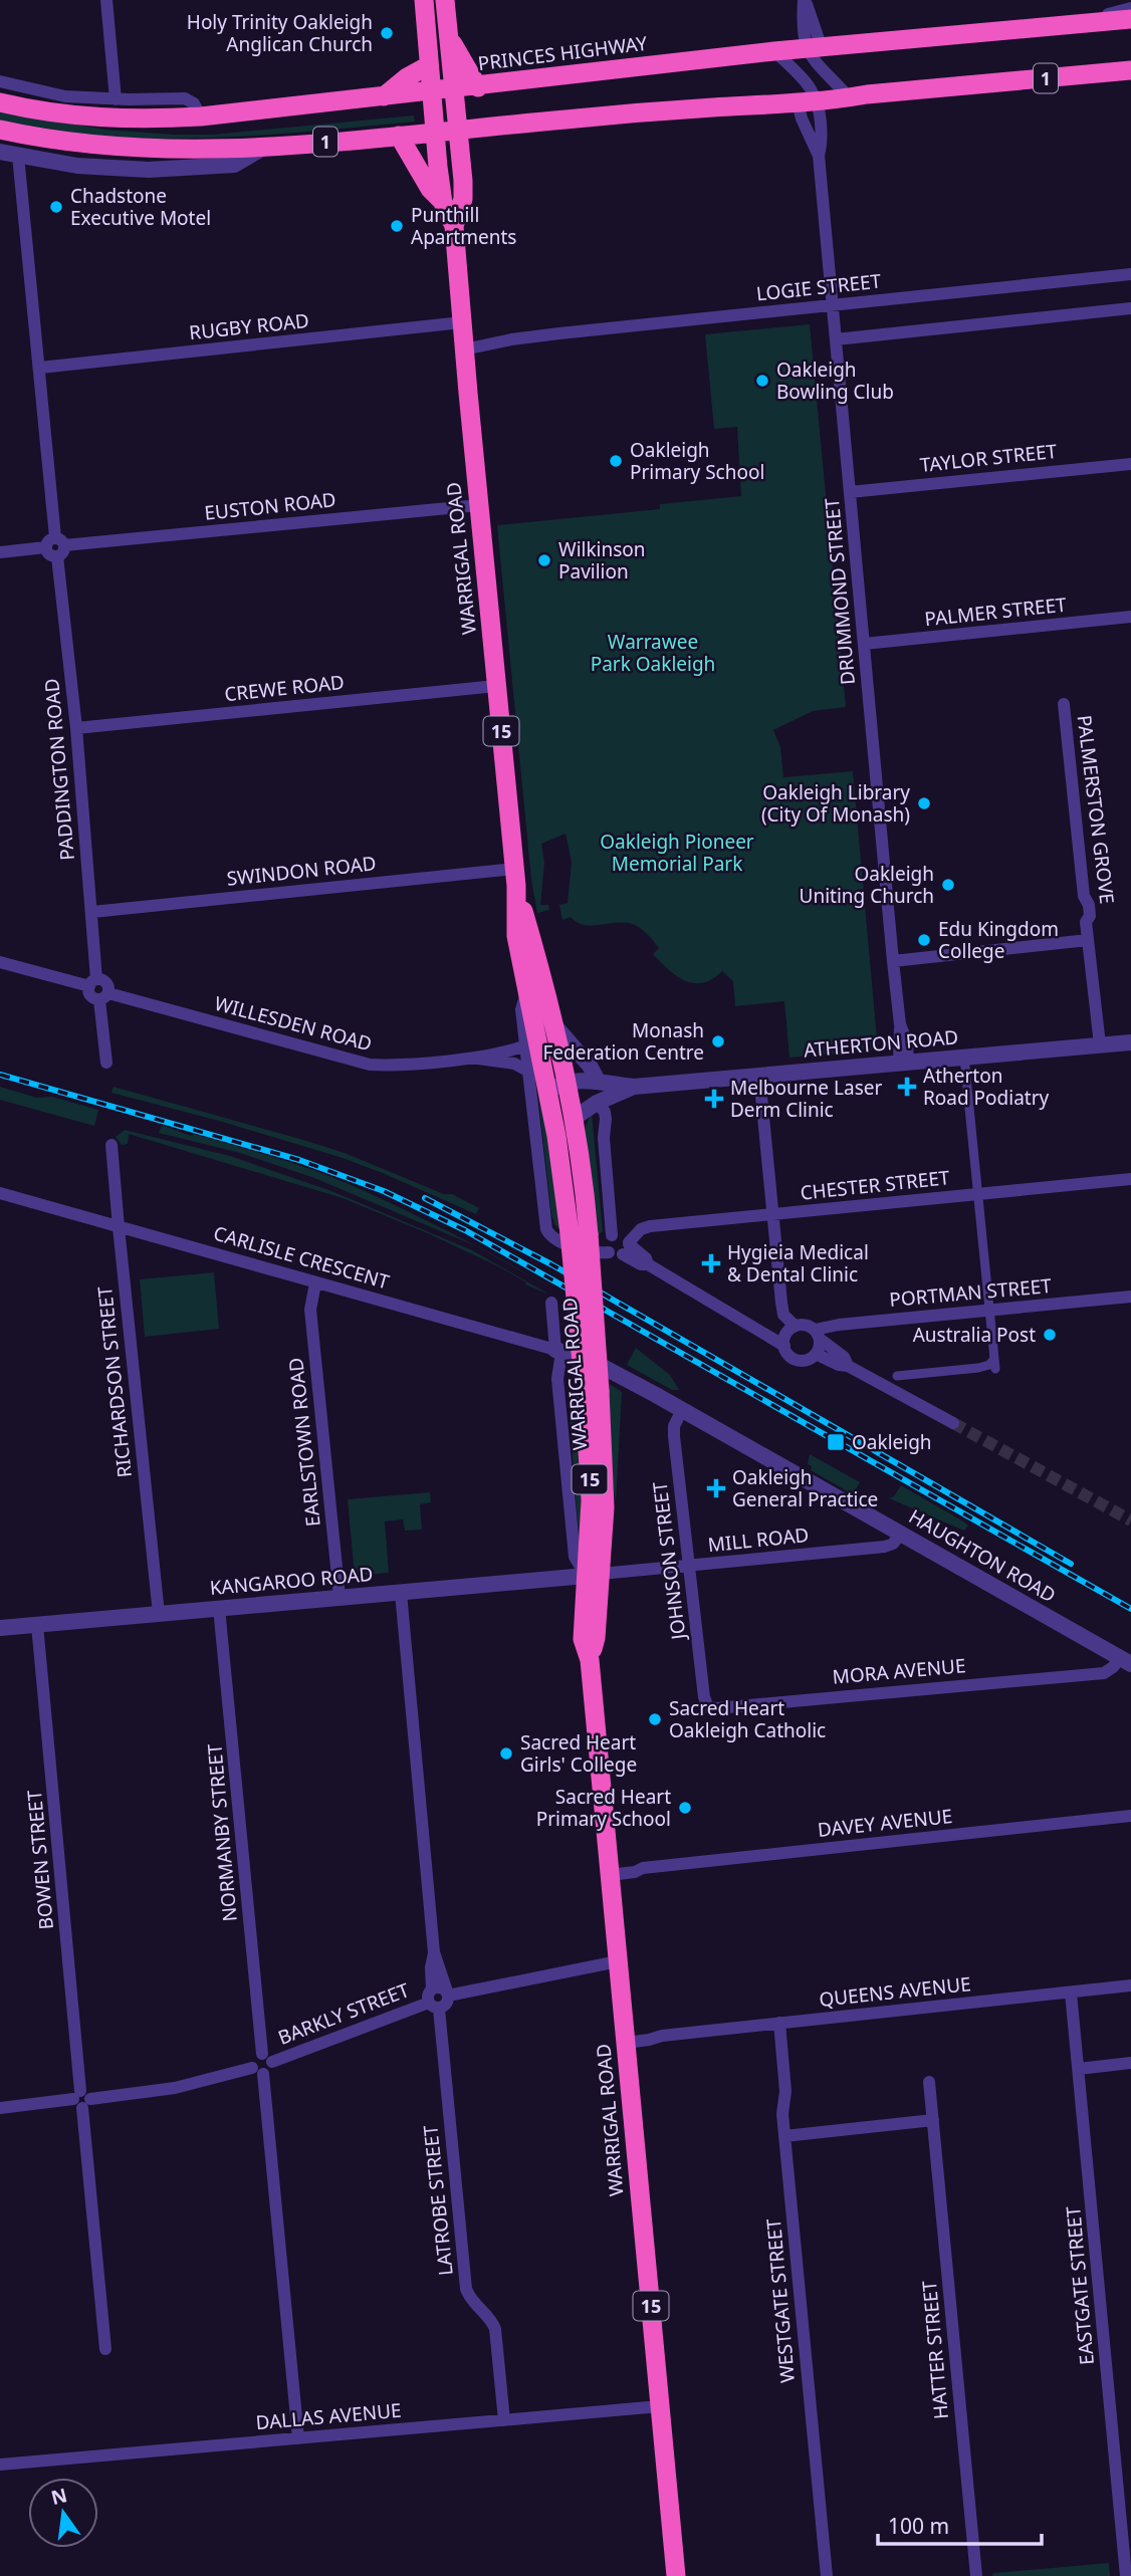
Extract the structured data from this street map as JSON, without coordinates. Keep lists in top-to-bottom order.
{
  "streets": {
    "highway": [
      "PRINCES HIGHWAY",
      "1",
      "WARRIGAL ROAD",
      "15"
    ],
    "street": [
      "LOGIE STREET",
      "RUGBY ROAD",
      "TAYLOR STREET",
      "EUSTON ROAD",
      "DRUMMOND STREET",
      "PALMER STREET",
      "CREWE ROAD",
      "PADDINGTON ROAD",
      "PALMERSTON GROVE",
      "SWINDON ROAD",
      "WILLESDEN ROAD",
      "ATHERTON ROAD",
      "CHESTER STREET",
      "CARLISLE CRESCENT",
      "PORTMAN STREET",
      "RICHARDSON STREET",
      "EARLSTOWN ROAD",
      "MILL ROAD",
      "HAUGHTON ROAD",
      "JOHNSON STREET",
      "KANGAROO ROAD",
      "MORA AVENUE",
      "DAVEY AVENUE",
      "NORMANBY STREET",
      "BOWEN STREET",
      "QUEENS AVENUE",
      "BARKLY STREET",
      "LATROBE STREET",
      "EASTGATE STREET",
      "WESTGATE STREET",
      "HATTER STREET",
      "DALLAS AVENUE"
    ]
  },
  "crossings": [
    ["PRINCES HIGHWAY", "WARRIGAL ROAD"],
    ["PRINCES HIGHWAY", "DRUMMOND STREET"],
    ["1", "WARRIGAL ROAD"],
    ["1", "DRUMMOND STREET"],
    ["LOGIE STREET", "RUGBY ROAD"],
    ["LOGIE STREET", "WARRIGAL ROAD"],
    ["LOGIE STREET", "DRUMMOND STREET"],
    ["RUGBY ROAD", "WARRIGAL ROAD"],
    ["RUGBY ROAD", "PADDINGTON ROAD"],
    ["TAYLOR STREET", "DRUMMOND STREET"],
    ["EUSTON ROAD", "WARRIGAL ROAD"],
    ["EUSTON ROAD", "PADDINGTON ROAD"],
    ["WARRIGAL ROAD", "CREWE ROAD"],
    ["WARRIGAL ROAD", "SWINDON ROAD"],
    ["WARRIGAL ROAD", "WILLESDEN ROAD"],
    ["WARRIGAL ROAD", "ATHERTON ROAD"],
    ["WARRIGAL ROAD", "CARLISLE CRESCENT"],
    ["WARRIGAL ROAD", "MILL ROAD"],
    ["WARRIGAL ROAD", "KANGAROO ROAD"],
    ["WARRIGAL ROAD", "DAVEY AVENUE"],
    ["WARRIGAL ROAD", "QUEENS AVENUE"],
    ["WARRIGAL ROAD", "DALLAS AVENUE"],
    ["DRUMMOND STREET", "PALMER STREET"],
    ["DRUMMOND STREET", "ATHERTON ROAD"],
    ["CREWE ROAD", "PADDINGTON ROAD"],
    ["PADDINGTON ROAD", "SWINDON ROAD"],
    ["PALMERSTON GROVE", "ATHERTON ROAD"],
    ["CARLISLE CRESCENT", "RICHARDSON STREET"],
    ["CARLISLE CRESCENT", "EARLSTOWN ROAD"],
    ["CARLISLE CRESCENT", "HAUGHTON ROAD"],
    ["RICHARDSON STREET", "KANGAROO ROAD"],
    ["EARLSTOWN ROAD", "KANGAROO ROAD"],
    ["MILL ROAD", "HAUGHTON ROAD"],
    ["MILL ROAD", "JOHNSON STREET"],
    ["MILL ROAD", "KANGAROO ROAD"],
    ["HAUGHTON ROAD", "JOHNSON STREET"],
    ["HAUGHTON ROAD", "MORA AVENUE"],
    ["JOHNSON STREET", "MORA AVENUE"],
    ["KANGAROO ROAD", "NORMANBY STREET"],
    ["KANGAROO ROAD", "BOWEN STREET"],
    ["KANGAROO ROAD", "LATROBE STREET"],
    ["NORMANBY STREET", "BARKLY STREET"],
    ["QUEENS AVENUE", "EASTGATE STREET"],
    ["QUEENS AVENUE", "WESTGATE STREET"],
    ["BARKLY STREET", "LATROBE STREET"],
    ["LATROBE STREET", "DALLAS AVENUE"]
  ],
  "parks": ["Warrawee Park Oakleigh", "Oakleigh Pioneer Memorial Park"],
  "places": {
    "other": [
      "Holy Trinity Oakleigh Anglican Church",
      "Chadstone Executive Motel",
      "Punthill Apartments",
      "Oakleigh Bowling Club",
      "Oakleigh Primary School",
      "Wilkinson Pavilion",
      "Oakleigh Library (City Of Monash)",
      "Oakleigh Uniting Church",
      "Edu Kingdom College",
      "Monash Federation Centre",
      "Australia Post",
      "Sacred Heart Oakleigh Catholic",
      "Sacred Heart Girls' College",
      "Sacred Heart Primary School"
    ],
    "health": [
      "Atherton Road Podiatry",
      "Melbourne Laser Derm Clinic",
      "Hygieia Medical & Dental Clinic",
      "Oakleigh General Practice"
    ],
    "transit": ["Oakleigh"]
  },
  "scale_bar": "100 m",
  "north": "top"
}
